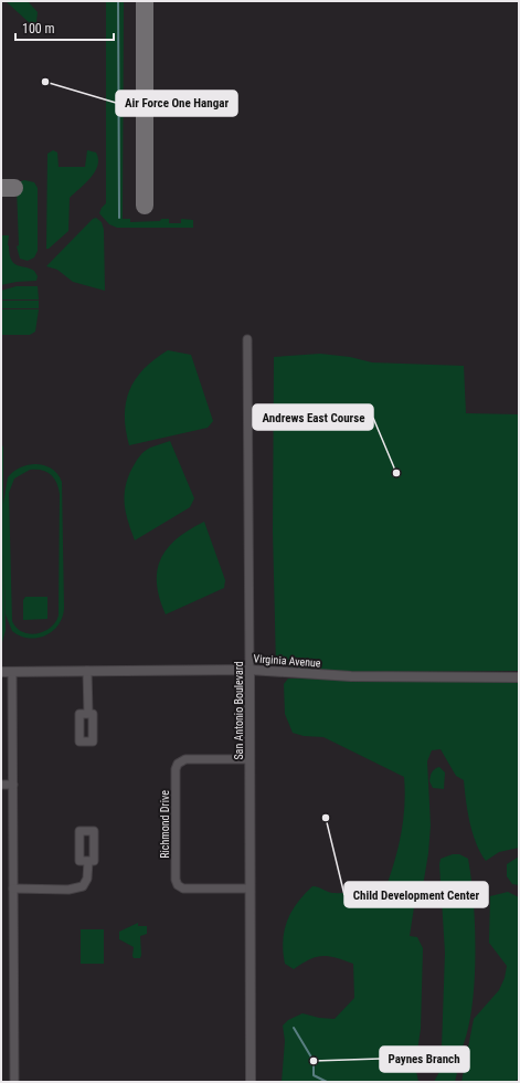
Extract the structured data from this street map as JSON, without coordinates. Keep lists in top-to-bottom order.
{
  "streets": {
    "street": ["Virginia Avenue", "San Antonio Boulevard", "Richmond Drive"]
  },
  "crossings": [
    ["Virginia Avenue", "San Antonio Boulevard"],
    ["San Antonio Boulevard", "Richmond Drive"]
  ],
  "places": [
    "Air Force One Hangar",
    "Andrews East Course",
    "Child Development Center",
    "Paynes Branch"
  ],
  "scale_bar": "100 m"
}
